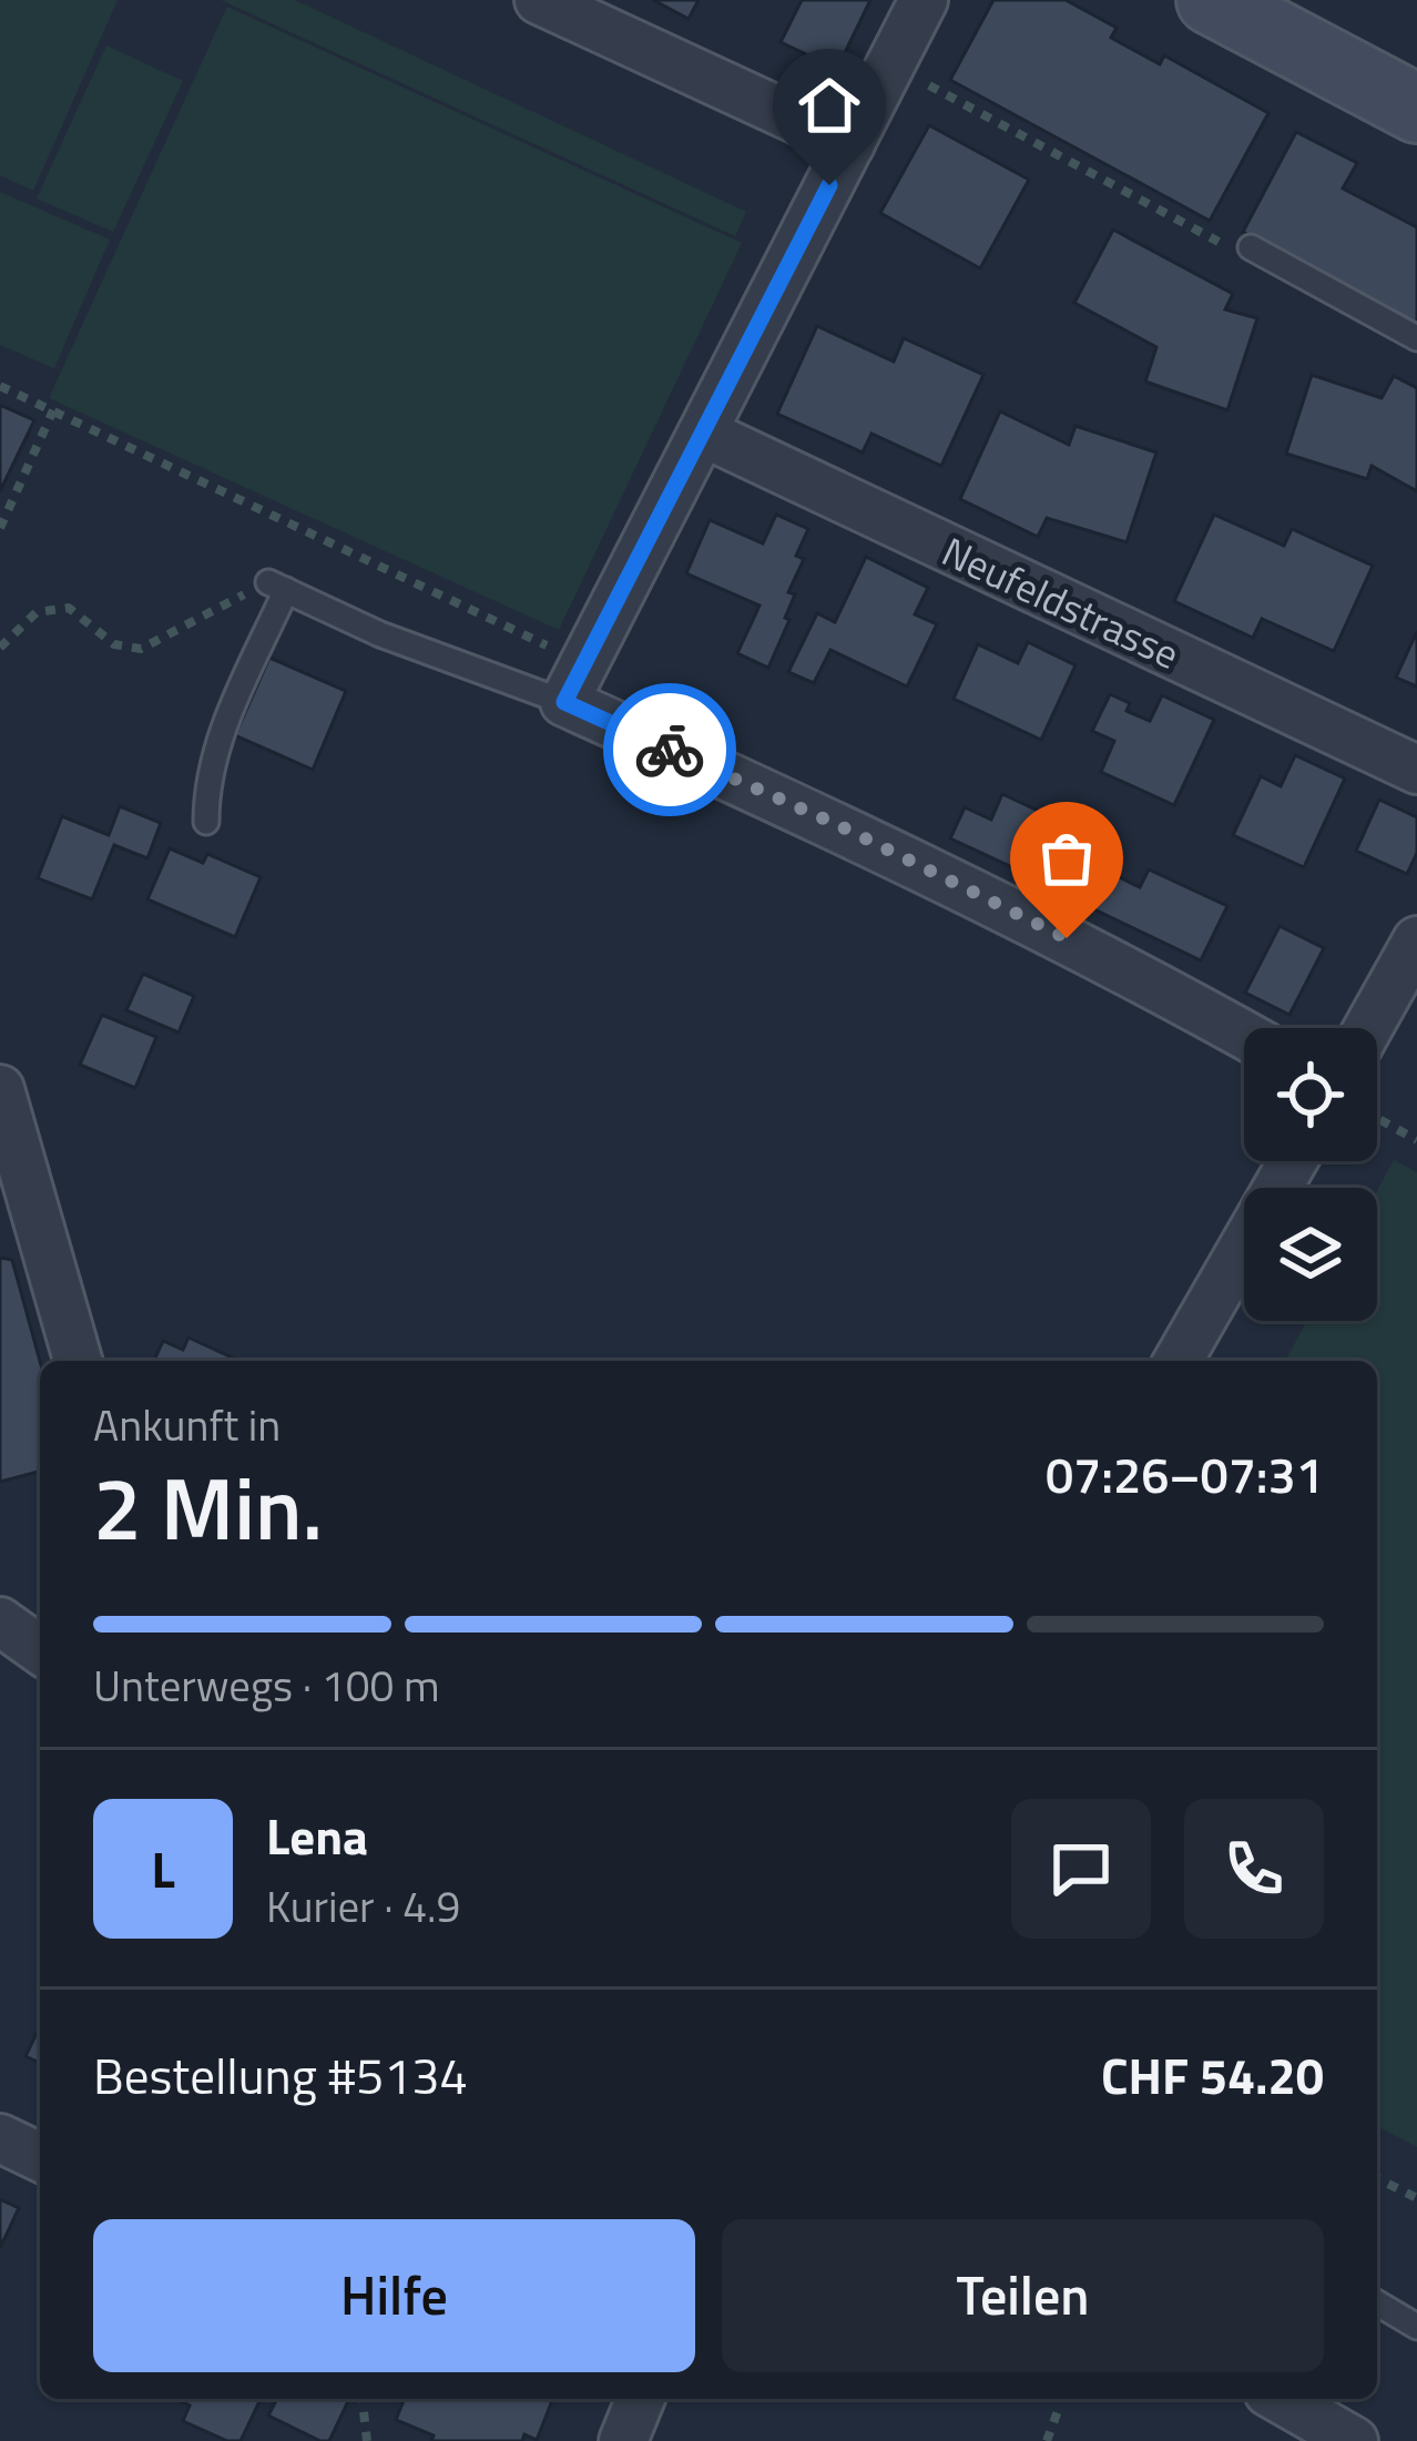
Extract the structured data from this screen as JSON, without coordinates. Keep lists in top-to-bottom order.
{
  "streets": {
    "street": ["Neufeldstrasse"]
  },
  "page": {
    "heading": ["2 Min.", "Ankunft in", "07:26–07:31"],
    "panel": [
      "Lena",
      "Kurier · 4.9",
      "Bestellung #5134",
      "CHF 54.20"
    ],
    "bar": "Unterwegs · 100 m",
    "round": "L",
    "buttons": ["Hilfe", "Teilen"]
  }
}
